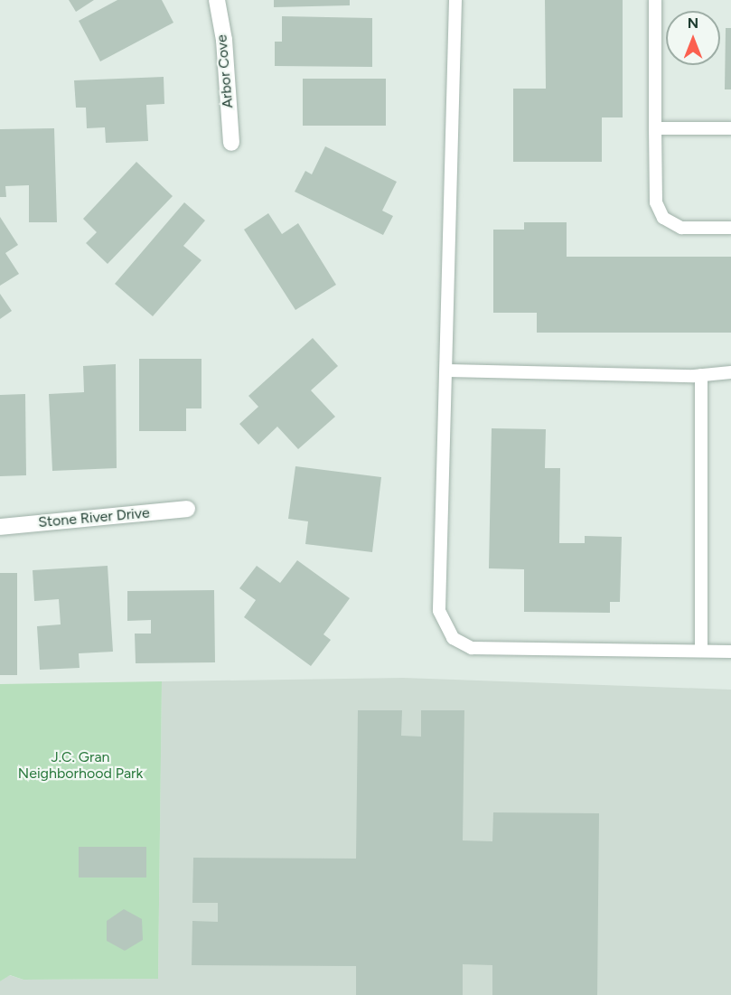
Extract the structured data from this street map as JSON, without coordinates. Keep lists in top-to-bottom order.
{
  "streets": {
    "street": ["Arbor Cove", "Stone River Drive"]
  },
  "parks": ["J.C. Gran Neighborhood Park"],
  "north": "top"
}
